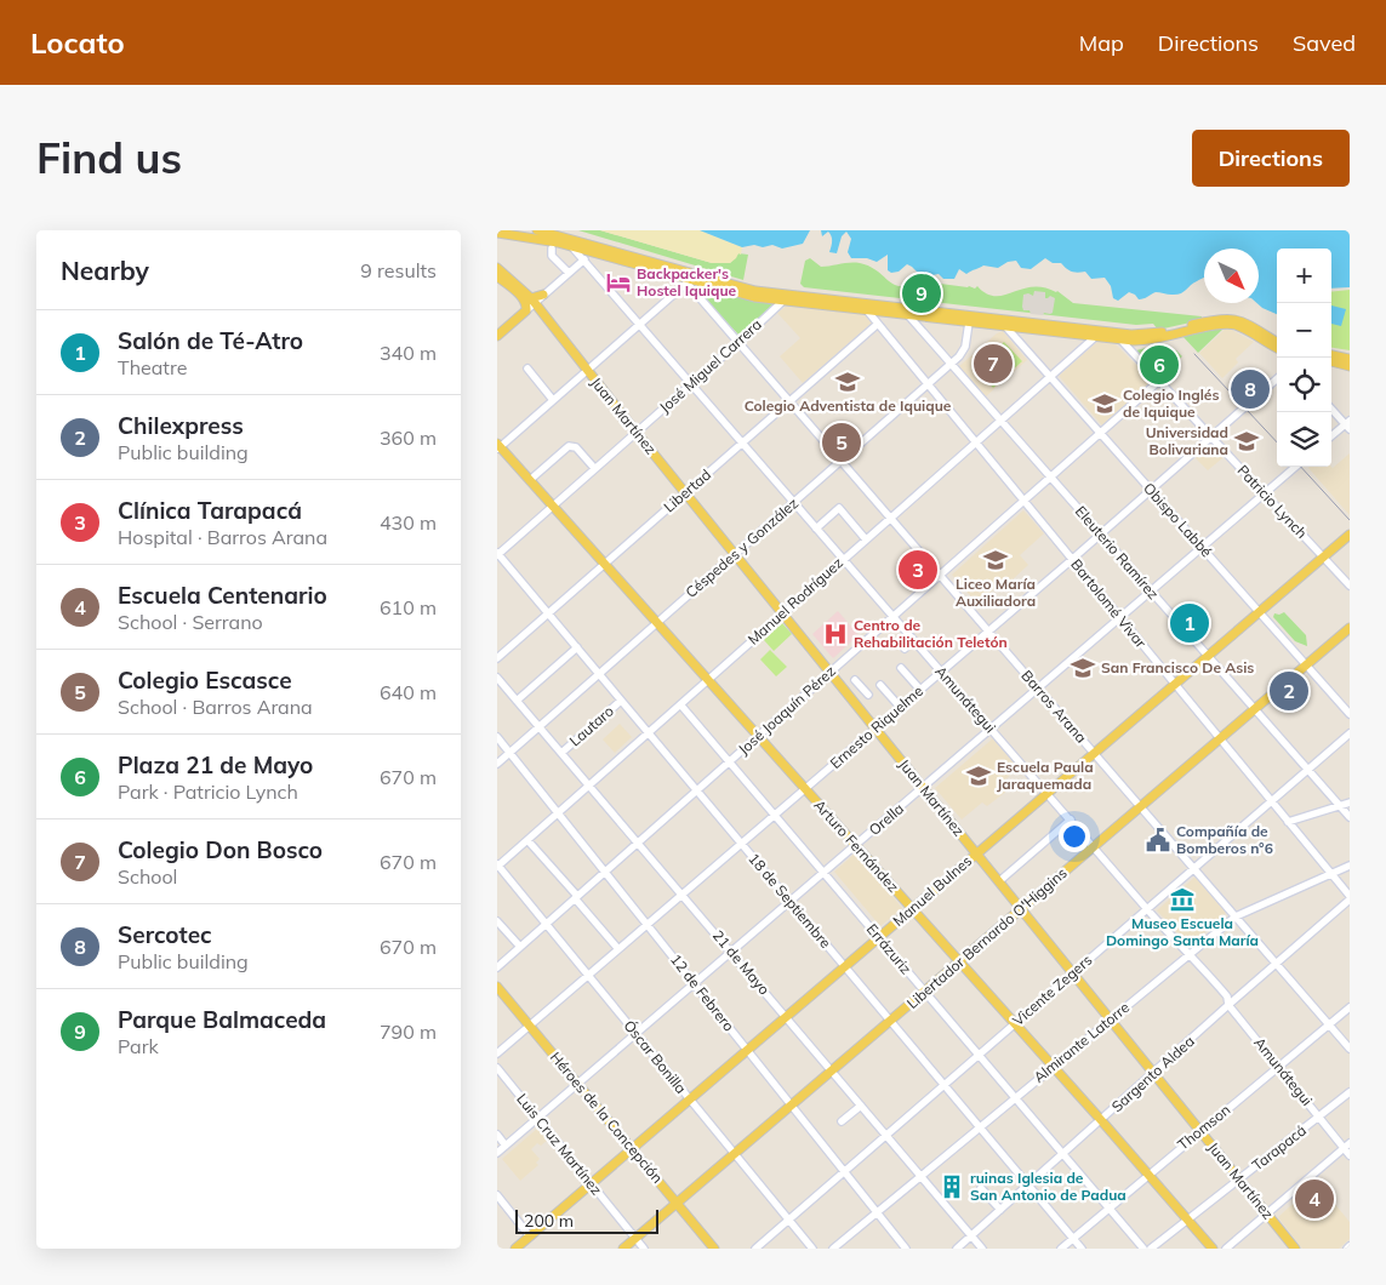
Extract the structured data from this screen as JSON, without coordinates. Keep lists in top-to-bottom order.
{
  "streets": {
    "main road": [
      "Juan Martínez",
      "Arturo Fernández",
      "Manuel Bulnes",
      "Libertador Bernardo O'Higgins",
      "Héroes de la Concepción"
    ],
    "street": [
      "José Miguel Carrera",
      "Libertad",
      "Patricio Lynch",
      "Obispo Labbé",
      "Céspedes y González",
      "Eleuterio Ramírez",
      "Manuel Rodríguez",
      "Bartolomé Vivar",
      "Amunátegui",
      "Barros Arana",
      "José Joaquín Pérez",
      "Lautaro",
      "Ernesto Riquelme",
      "Orella",
      "18 de Septiembre",
      "Errázuriz",
      "21 de Mayo",
      "Vicente Zegers",
      "12 de Febrero",
      "Almirante Latorre",
      "Óscar Bonilla",
      "Sargento Aldea",
      "Thomson",
      "Luis Cruz Martínez",
      "Tarapacá"
    ]
  },
  "crossings": [
    ["José Miguel Carrera", "Juan Martínez"],
    ["José Miguel Carrera", "Amunátegui"],
    ["José Miguel Carrera", "Barros Arana"],
    ["José Miguel Carrera", "Arturo Fernández"],
    ["José Miguel Carrera", "18 de Septiembre"],
    ["Juan Martínez", "Libertad"],
    ["Juan Martínez", "Céspedes y González"],
    ["Juan Martínez", "Manuel Rodríguez"],
    ["Juan Martínez", "José Joaquín Pérez"],
    ["Juan Martínez", "Ernesto Riquelme"],
    ["Juan Martínez", "Orella"],
    ["Juan Martínez", "Manuel Bulnes"],
    ["Juan Martínez", "Libertador Bernardo O'Higgins"],
    ["Juan Martínez", "Vicente Zegers"],
    ["Juan Martínez", "Almirante Latorre"],
    ["Juan Martínez", "Sargento Aldea"],
    ["Juan Martínez", "Thomson"],
    ["Juan Martínez", "Tarapacá"],
    ["Libertad", "Bartolomé Vivar"],
    ["Libertad", "Amunátegui"],
    ["Libertad", "Barros Arana"],
    ["Libertad", "Arturo Fernández"],
    ["Libertad", "18 de Septiembre"],
    ["Patricio Lynch", "José Joaquín Pérez"],
    ["Patricio Lynch", "Ernesto Riquelme"],
    ["Patricio Lynch", "Orella"],
    ["Patricio Lynch", "Manuel Bulnes"],
    ["Obispo Labbé", "Manuel Rodríguez"],
    ["Obispo Labbé", "José Joaquín Pérez"],
    ["Obispo Labbé", "Ernesto Riquelme"],
    ["Obispo Labbé", "Orella"],
    ["Obispo Labbé", "Manuel Bulnes"],
    ["Obispo Labbé", "Libertador Bernardo O'Higgins"],
    ["Céspedes y González", "Eleuterio Ramírez"],
    ["Céspedes y González", "Bartolomé Vivar"],
    ["Céspedes y González", "Amunátegui"],
    ["Céspedes y González", "Barros Arana"],
    ["Céspedes y González", "Arturo Fernández"],
    ["Céspedes y González", "18 de Septiembre"],
    ["Céspedes y González", "21 de Mayo"],
    ["Céspedes y González", "12 de Febrero"],
    ["Eleuterio Ramírez", "Manuel Rodríguez"],
    ["Eleuterio Ramírez", "José Joaquín Pérez"],
    ["Eleuterio Ramírez", "Ernesto Riquelme"],
    ["Eleuterio Ramírez", "Orella"],
    ["Eleuterio Ramírez", "Manuel Bulnes"],
    ["Eleuterio Ramírez", "Libertador Bernardo O'Higgins"],
    ["Eleuterio Ramírez", "Vicente Zegers"],
    ["Manuel Rodríguez", "Bartolomé Vivar"],
    ["Manuel Rodríguez", "Amunátegui"],
    ["Manuel Rodríguez", "Barros Arana"],
    ["Manuel Rodríguez", "Arturo Fernández"],
    ["Manuel Rodríguez", "18 de Septiembre"],
    ["Manuel Rodríguez", "Errázuriz"],
    ["Manuel Rodríguez", "21 de Mayo"],
    ["Manuel Rodríguez", "12 de Febrero"],
    ["Manuel Rodríguez", "Óscar Bonilla"],
    ["Bartolomé Vivar", "José Joaquín Pérez"],
    ["Bartolomé Vivar", "Ernesto Riquelme"],
    ["Bartolomé Vivar", "Orella"],
    ["Bartolomé Vivar", "Manuel Bulnes"],
    ["Bartolomé Vivar", "Libertador Bernardo O'Higgins"],
    ["Bartolomé Vivar", "Vicente Zegers"],
    ["Bartolomé Vivar", "Almirante Latorre"],
    ["Bartolomé Vivar", "Sargento Aldea"],
    ["Amunátegui", "José Joaquín Pérez"],
    ["Amunátegui", "Ernesto Riquelme"],
    ["Amunátegui", "Orella"],
    ["Amunátegui", "Manuel Bulnes"],
    ["Amunátegui", "Libertador Bernardo O'Higgins"],
    ["Amunátegui", "Vicente Zegers"],
    ["Amunátegui", "Almirante Latorre"],
    ["Amunátegui", "Sargento Aldea"],
    ["Amunátegui", "Thomson"],
    ["Amunátegui", "Tarapacá"],
    ["Barros Arana", "José Joaquín Pérez"],
    ["Barros Arana", "Ernesto Riquelme"],
    ["Barros Arana", "Orella"],
    ["Barros Arana", "Manuel Bulnes"],
    ["Barros Arana", "Libertador Bernardo O'Higgins"],
    ["Barros Arana", "Vicente Zegers"],
    ["Barros Arana", "Almirante Latorre"],
    ["Barros Arana", "Sargento Aldea"],
    ["Barros Arana", "Thomson"],
    ["José Joaquín Pérez", "Arturo Fernández"],
    ["José Joaquín Pérez", "18 de Septiembre"],
    ["José Joaquín Pérez", "Errázuriz"],
    ["José Joaquín Pérez", "21 de Mayo"],
    ["José Joaquín Pérez", "12 de Febrero"],
    ["José Joaquín Pérez", "Óscar Bonilla"],
    ["Lautaro", "18 de Septiembre"],
    ["Lautaro", "21 de Mayo"],
    ["Ernesto Riquelme", "Arturo Fernández"],
    ["Ernesto Riquelme", "18 de Septiembre"],
    ["Ernesto Riquelme", "Errázuriz"],
    ["Ernesto Riquelme", "21 de Mayo"],
    ["Ernesto Riquelme", "12 de Febrero"],
    ["Ernesto Riquelme", "Óscar Bonilla"],
    ["Ernesto Riquelme", "Héroes de la Concepción"],
    ["Orella", "Arturo Fernández"],
    ["Orella", "18 de Septiembre"],
    ["Orella", "Errázuriz"],
    ["Orella", "21 de Mayo"],
    ["Orella", "12 de Febrero"],
    ["Orella", "Óscar Bonilla"],
    ["Orella", "Héroes de la Concepción"],
    ["Orella", "Luis Cruz Martínez"],
    ["Arturo Fernández", "Manuel Bulnes"],
    ["Arturo Fernández", "Libertador Bernardo O'Higgins"],
    ["Arturo Fernández", "Vicente Zegers"],
    ["Arturo Fernández", "Almirante Latorre"],
    ["Arturo Fernández", "Sargento Aldea"],
    ["Arturo Fernández", "Thomson"],
    ["Arturo Fernández", "Tarapacá"],
    ["Manuel Bulnes", "18 de Septiembre"],
    ["Manuel Bulnes", "Errázuriz"],
    ["Manuel Bulnes", "21 de Mayo"],
    ["Manuel Bulnes", "12 de Febrero"],
    ["Manuel Bulnes", "Óscar Bonilla"],
    ["Manuel Bulnes", "Héroes de la Concepción"],
    ["Manuel Bulnes", "Luis Cruz Martínez"],
    ["18 de Septiembre", "Libertador Bernardo O'Higgins"],
    ["18 de Septiembre", "Vicente Zegers"],
    ["18 de Septiembre", "Almirante Latorre"],
    ["18 de Septiembre", "Sargento Aldea"],
    ["18 de Septiembre", "Thomson"],
    ["Libertador Bernardo O'Higgins", "Errázuriz"],
    ["Libertador Bernardo O'Higgins", "21 de Mayo"],
    ["Libertador Bernardo O'Higgins", "12 de Febrero"],
    ["Libertador Bernardo O'Higgins", "Óscar Bonilla"],
    ["Libertador Bernardo O'Higgins", "Héroes de la Concepción"],
    ["Libertador Bernardo O'Higgins", "Luis Cruz Martínez"],
    ["Errázuriz", "Vicente Zegers"],
    ["Errázuriz", "Almirante Latorre"],
    ["Errázuriz", "Sargento Aldea"],
    ["Errázuriz", "Thomson"],
    ["21 de Mayo", "Vicente Zegers"],
    ["21 de Mayo", "Almirante Latorre"],
    ["21 de Mayo", "Sargento Aldea"],
    ["Vicente Zegers", "12 de Febrero"],
    ["Vicente Zegers", "Óscar Bonilla"],
    ["12 de Febrero", "Almirante Latorre"]
  ],
  "places": {
    "hotel": ["Backpacker's Hostel Iquique"],
    "school or university": [
      "Colegio Adventista de Iquique",
      "Colegio Inglés de Iquique",
      "Universidad Bolivariana",
      "Liceo María Auxiliadora",
      "San Francisco De Asis",
      "Escuela Paula Jaraquemada"
    ],
    "hospital": ["Centro de Rehabilitación Teletón"],
    "public building": ["Compañía de Bomberos n°6"],
    "museum": ["Museo Escuela Domingo Santa María"],
    "building": ["ruinas Iglesia de San Antonio de Padua"]
  },
  "scale_bar": "200 m",
  "north": "bottom right",
  "page": {
    "header": "Locato",
    "nav": ["Map", "Directions", "Saved"],
    "buttons": "Directions",
    "title": "Find us",
    "heading": ["Nearby", "9 results"],
    "map_buttons": ["+", "−"],
    "pins": [
      "9",
      "7",
      "6",
      "8",
      "5",
      "3",
      "1",
      "2",
      "4"
    ],
    "list": [
      {
        "mark": "1",
        "name": "Salón de Té-Atro",
        "note": "Theatre",
        "value": "340 m"
      },
      {
        "mark": "2",
        "name": "Chilexpress",
        "note": "Public building",
        "value": "360 m"
      },
      {
        "mark": "3",
        "name": "Clínica Tarapacá",
        "note": "Hospital · Barros Arana",
        "value": "430 m"
      },
      {
        "mark": "4",
        "name": "Escuela Centenario",
        "note": "School · Serrano",
        "value": "610 m"
      },
      {
        "mark": "5",
        "name": "Colegio Escasce",
        "note": "School · Barros Arana",
        "value": "640 m"
      },
      {
        "mark": "6",
        "name": "Plaza 21 de Mayo",
        "note": "Park · Patricio Lynch",
        "value": "670 m"
      },
      {
        "mark": "7",
        "name": "Colegio Don Bosco",
        "note": "School",
        "value": "670 m"
      },
      {
        "mark": "8",
        "name": "Sercotec",
        "note": "Public building",
        "value": "670 m"
      },
      {
        "mark": "9",
        "name": "Parque Balmaceda",
        "note": "Park",
        "value": "790 m"
      }
    ],
    "scale": "200 m"
  }
}
